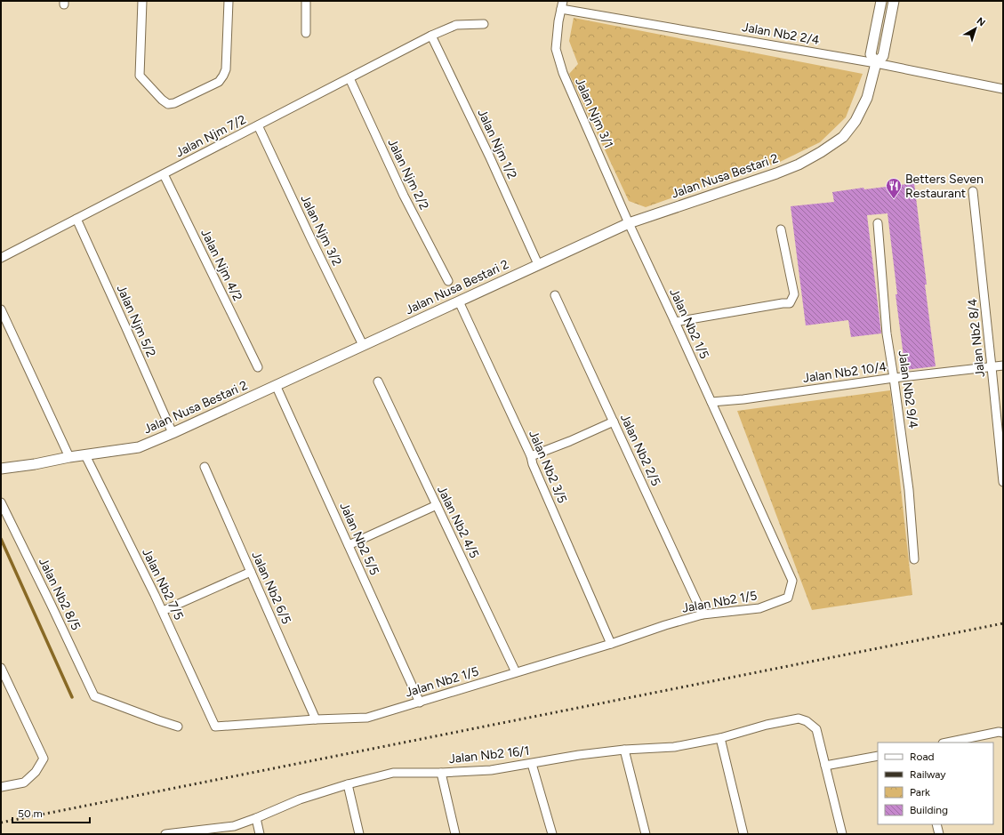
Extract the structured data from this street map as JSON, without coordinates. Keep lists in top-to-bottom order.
{
  "streets": {
    "street": [
      "Jalan Nb2 2/4",
      "Jalan Njm 3/1",
      "Jalan Njm 7/2",
      "Jalan Njm 1/2",
      "Jalan Njm 2/2",
      "Jalan Nusa Bestari 2",
      "Jalan Njm 3/2",
      "Jalan Njm 4/2",
      "Jalan Njm 5/2",
      "Jalan Nb2 1/5",
      "Jalan Nb2 8/4",
      "Jalan Nb2 10/4",
      "Jalan Nb2 9/4",
      "Jalan Nb2 2/5",
      "Jalan Nb2 3/5",
      "Jalan Nb2 4/5",
      "Jalan Nb2 5/5",
      "Jalan Nb2 7/5",
      "Jalan Nb2 6/5",
      "Jalan Nb2 8/5",
      "Jalan Nb2 16/1"
    ]
  },
  "crossings": [
    ["Jalan Nb2 2/4", "Jalan Njm 3/1"],
    ["Jalan Nb2 2/4", "Jalan Nusa Bestari 2"],
    ["Jalan Njm 3/1", "Jalan Nusa Bestari 2"],
    ["Jalan Njm 3/1", "Jalan Nb2 1/5"],
    ["Jalan Njm 7/2", "Jalan Njm 1/2"],
    ["Jalan Njm 7/2", "Jalan Njm 2/2"],
    ["Jalan Njm 7/2", "Jalan Njm 3/2"],
    ["Jalan Njm 7/2", "Jalan Njm 4/2"],
    ["Jalan Njm 7/2", "Jalan Njm 5/2"],
    ["Jalan Njm 1/2", "Jalan Nusa Bestari 2"],
    ["Jalan Nusa Bestari 2", "Jalan Njm 3/2"],
    ["Jalan Nusa Bestari 2", "Jalan Njm 5/2"],
    ["Jalan Nusa Bestari 2", "Jalan Nb2 1/5"],
    ["Jalan Nusa Bestari 2", "Jalan Nb2 3/5"],
    ["Jalan Nusa Bestari 2", "Jalan Nb2 5/5"],
    ["Jalan Nusa Bestari 2", "Jalan Nb2 7/5"],
    ["Jalan Nb2 1/5", "Jalan Nb2 10/4"],
    ["Jalan Nb2 1/5", "Jalan Nb2 2/5"],
    ["Jalan Nb2 1/5", "Jalan Nb2 3/5"],
    ["Jalan Nb2 1/5", "Jalan Nb2 4/5"],
    ["Jalan Nb2 1/5", "Jalan Nb2 5/5"],
    ["Jalan Nb2 1/5", "Jalan Nb2 7/5"],
    ["Jalan Nb2 1/5", "Jalan Nb2 6/5"],
    ["Jalan Nb2 8/4", "Jalan Nb2 10/4"],
    ["Jalan Nb2 10/4", "Jalan Nb2 9/4"]
  ],
  "places": {
    "restaurant": ["Betters Seven Restaurant"]
  },
  "legend": [
    "Road",
    "Railway",
    "Park",
    "Building"
  ],
  "scale_bar": "50 m",
  "north": "top right"
}
